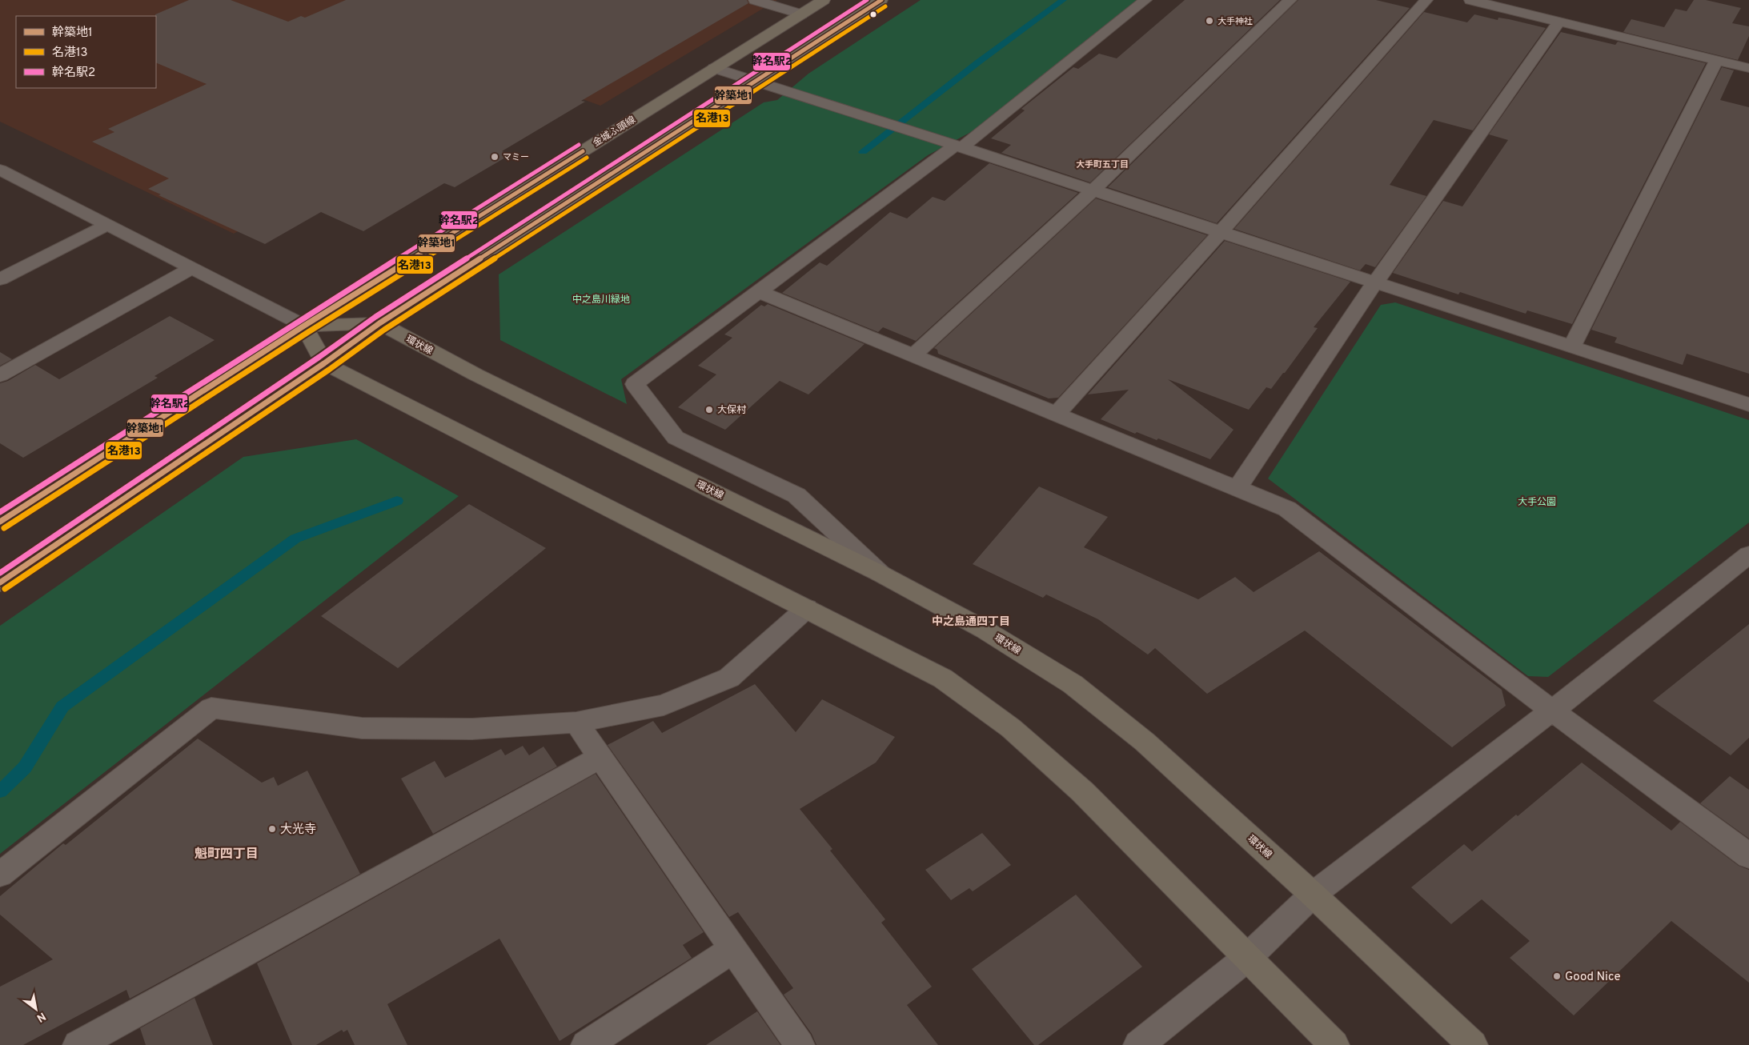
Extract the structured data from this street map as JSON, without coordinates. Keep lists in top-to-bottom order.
{
  "streets": {
    "main road": ["金城ふ頭線", "環状線"]
  },
  "crossings": [
    ["金城ふ頭線", "環状線"]
  ],
  "districts": ["大手町五丁目", "中之島通四丁目", "魁町四丁目"],
  "parks": ["中之島川緑地", "大手公園"],
  "places": [
    "大手神社",
    "マミー",
    "大保村",
    "大光寺",
    "Good Nice"
  ],
  "lines": ["transit line 幹築地1", "transit line 幹名駅2", "transit line 名港13"],
  "legend": ["幹築地1", "名港13", "幹名駅2"],
  "north": "bottom right"
}
